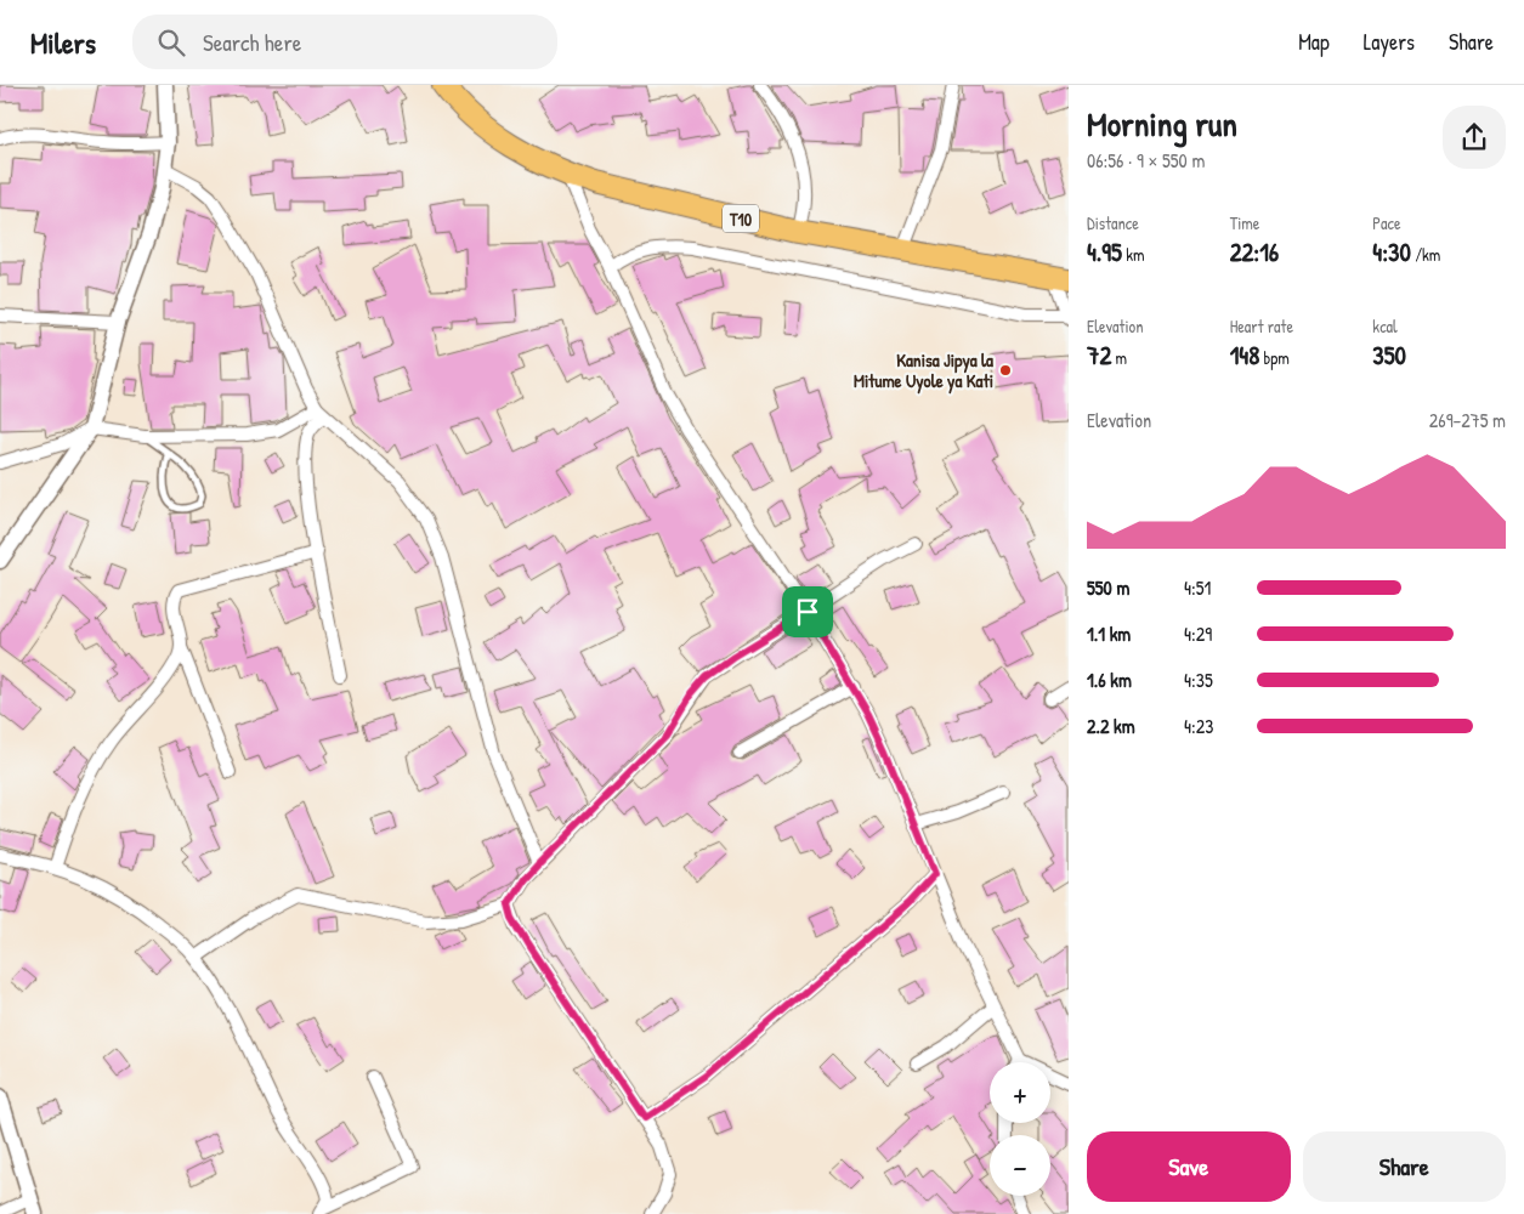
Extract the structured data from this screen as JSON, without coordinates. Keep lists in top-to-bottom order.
{
  "streets": {
    "highway": ["T10"]
  },
  "places": ["Kanisa Jipya la Mitume Uyole ya Kati"],
  "page": {
    "header": "Milers",
    "search": "Search here",
    "nav": ["Map", "Layers", "Share"],
    "heading": ["Morning run", "06:56 · 9 × 550 m"],
    "stats": [
      ["Distance", "4.95 km"],
      ["Time", "22:16"],
      ["Pace", "4:30 /km"],
      ["Elevation", "72 m"],
      ["Heart rate", "148 bpm"],
      ["kcal", "350"]
    ],
    "chart": ["Elevation", "269–275 m"],
    "list": [
      {
        "name": "550 m",
        "note": "4:51"
      },
      {
        "name": "1.1 km",
        "note": "4:29"
      },
      {
        "name": "1.6 km",
        "note": "4:35"
      },
      {
        "name": "2.2 km",
        "note": "4:23"
      }
    ],
    "map_buttons": ["+", "−"],
    "buttons": ["Save", "Share"]
  }
}
